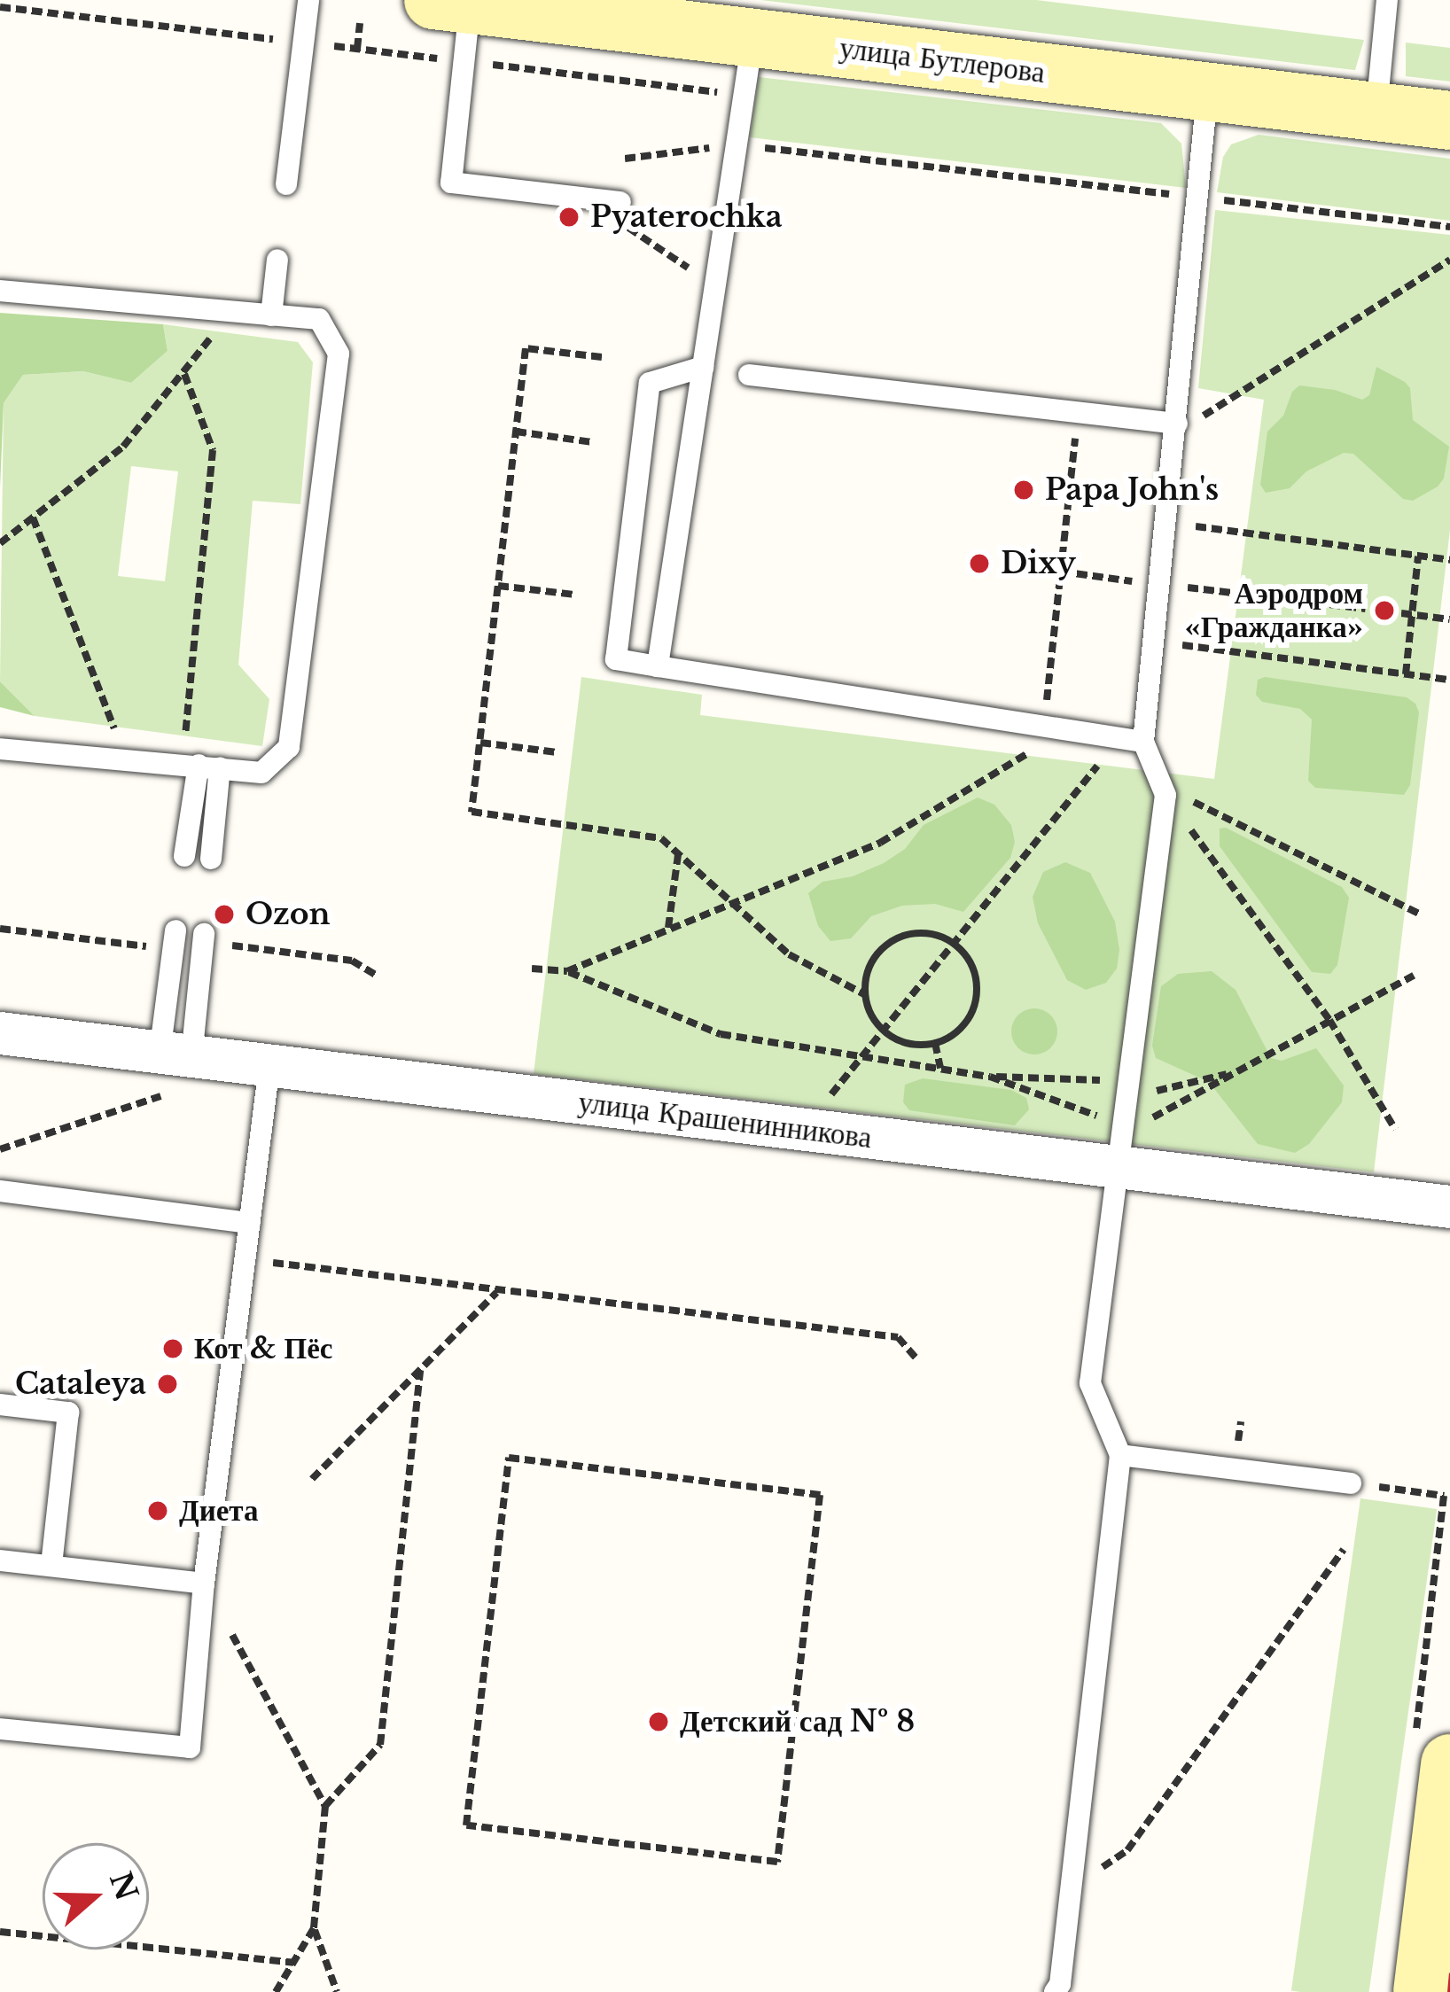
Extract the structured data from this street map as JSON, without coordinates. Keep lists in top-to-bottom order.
{
  "streets": {
    "street": ["улица Бутлерова", "улица Крашенинникова"]
  },
  "places": [
    "Pyaterochka",
    "Papa John's",
    "Dixy",
    "Аэродром «Гражданка»",
    "Ozon",
    "Кот & Пёс",
    "Cataleya",
    "Диета",
    "Детский сад № 8"
  ],
  "north": "right"
}
